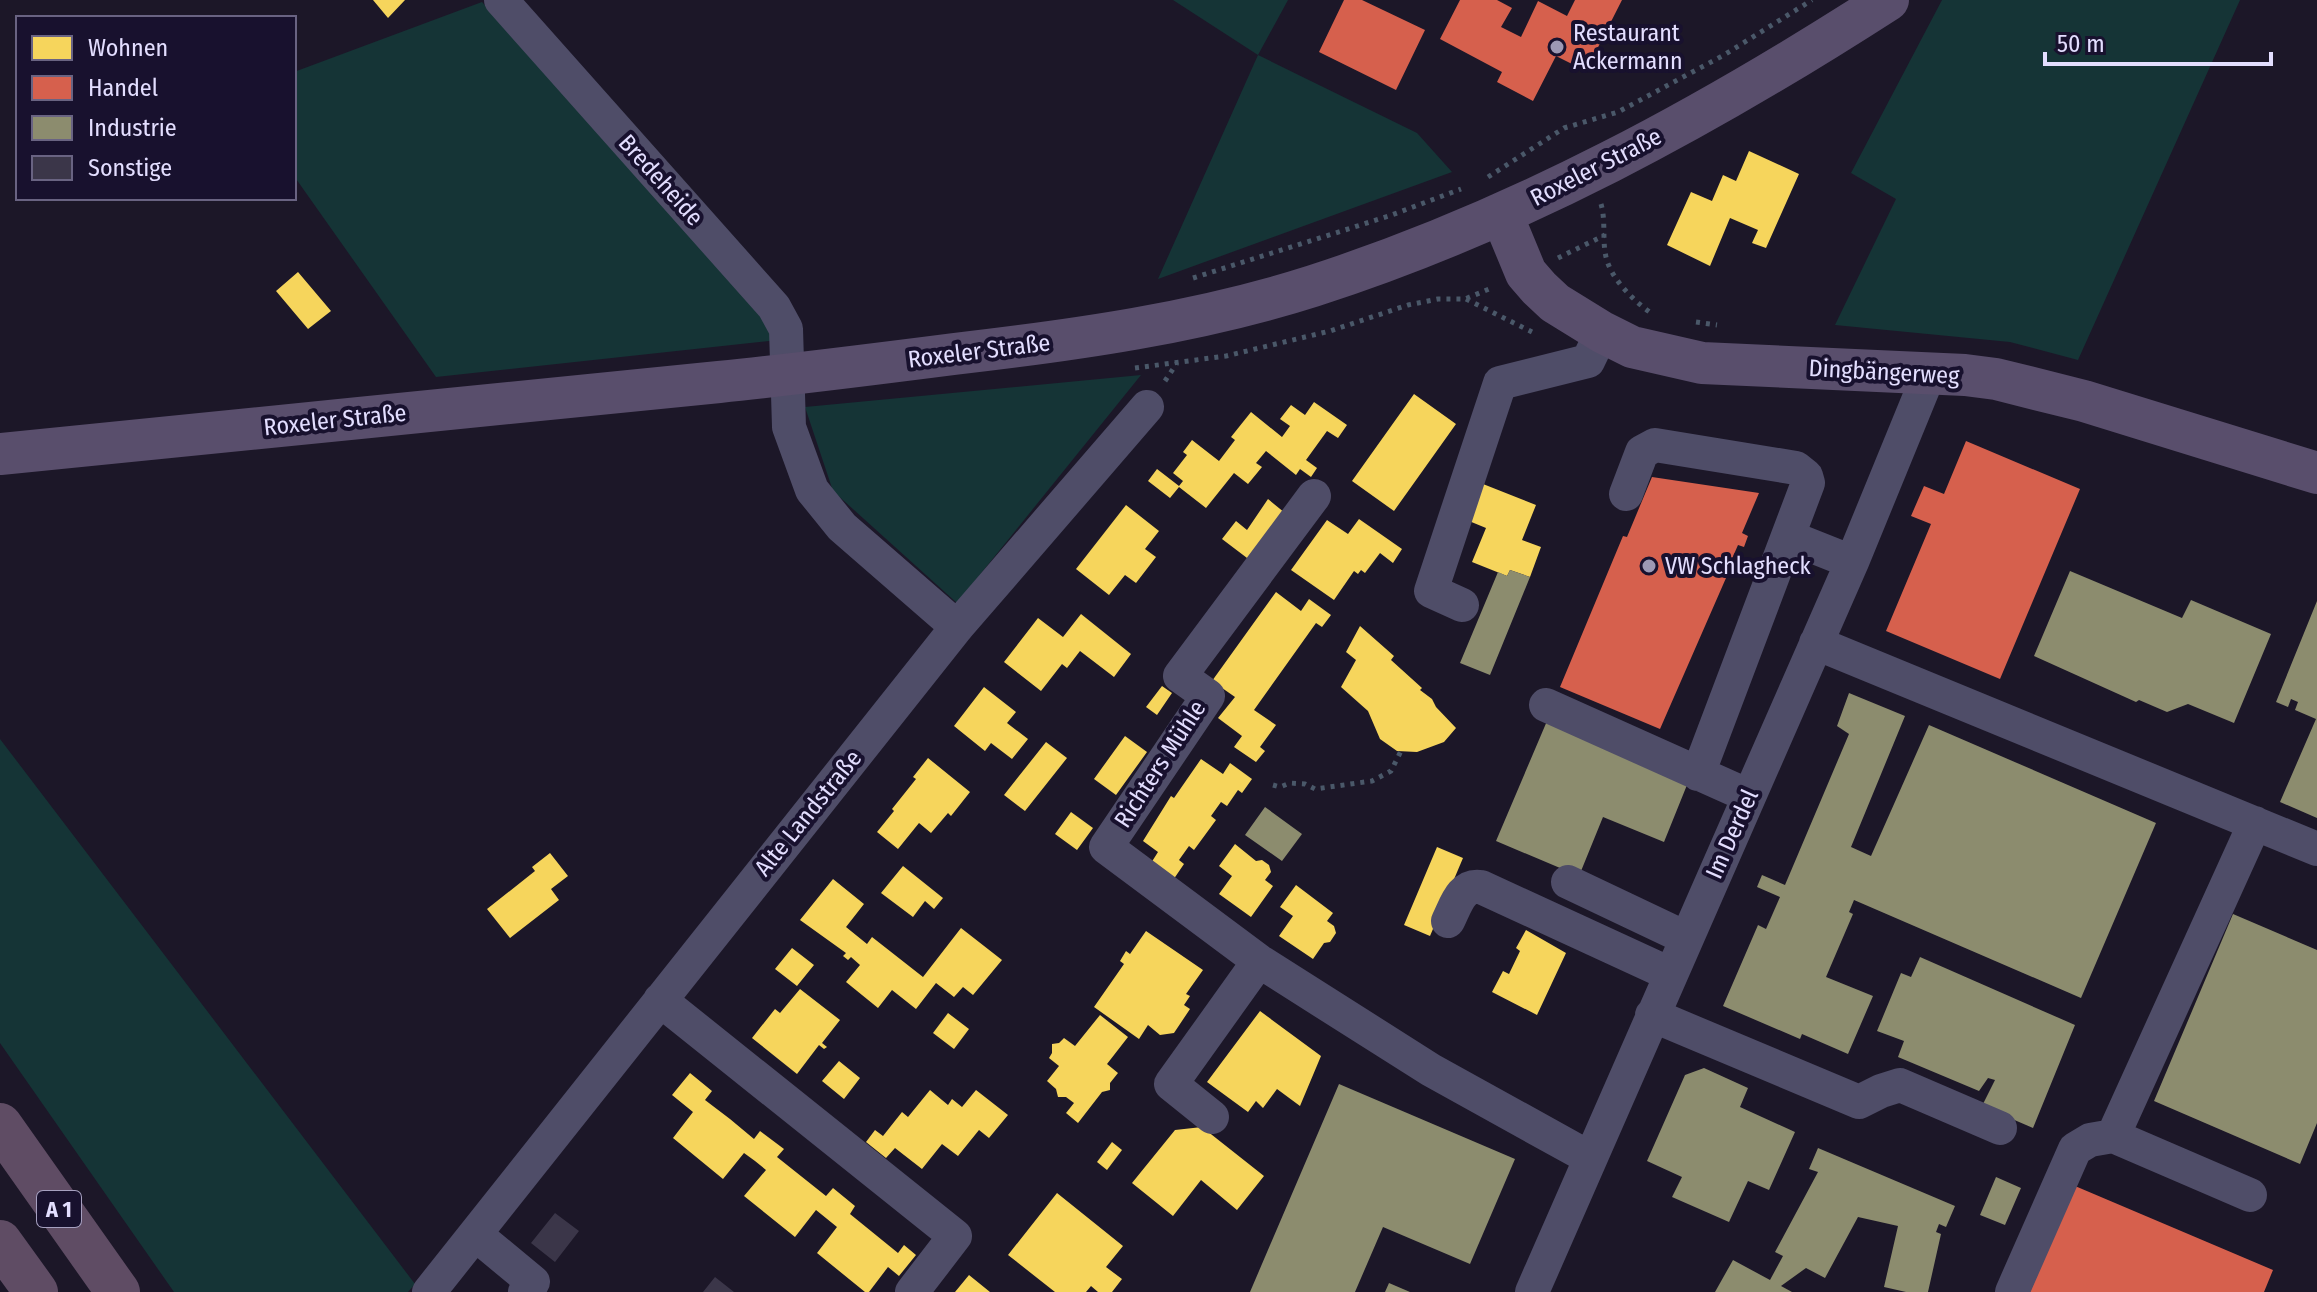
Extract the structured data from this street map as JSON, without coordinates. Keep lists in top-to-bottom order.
{
  "streets": {
    "highway": ["A 1"],
    "main road": ["Roxeler Straße", "Dingbängerweg"],
    "street": [
      "Bredeheide",
      "Richters Mühle",
      "Alte Landstraße",
      "Im Derdel"
    ]
  },
  "crossings": [
    ["Roxeler Straße", "Bredeheide"],
    ["Roxeler Straße", "Dingbängerweg"],
    ["Dingbängerweg", "Im Derdel"],
    ["Richters Mühle", "Im Derdel"]
  ],
  "places": ["Restaurant Ackermann", "VW Schlagheck"],
  "legend": [
    "Wohnen",
    "Handel",
    "Industrie",
    "Sonstige"
  ],
  "scale_bar": "50 m"
}
